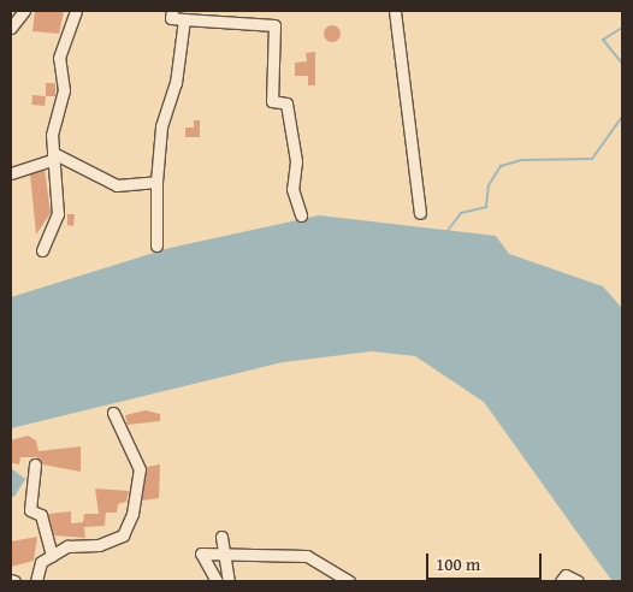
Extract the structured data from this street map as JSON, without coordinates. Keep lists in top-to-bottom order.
{
  "scale_bar": "100 m"
}
